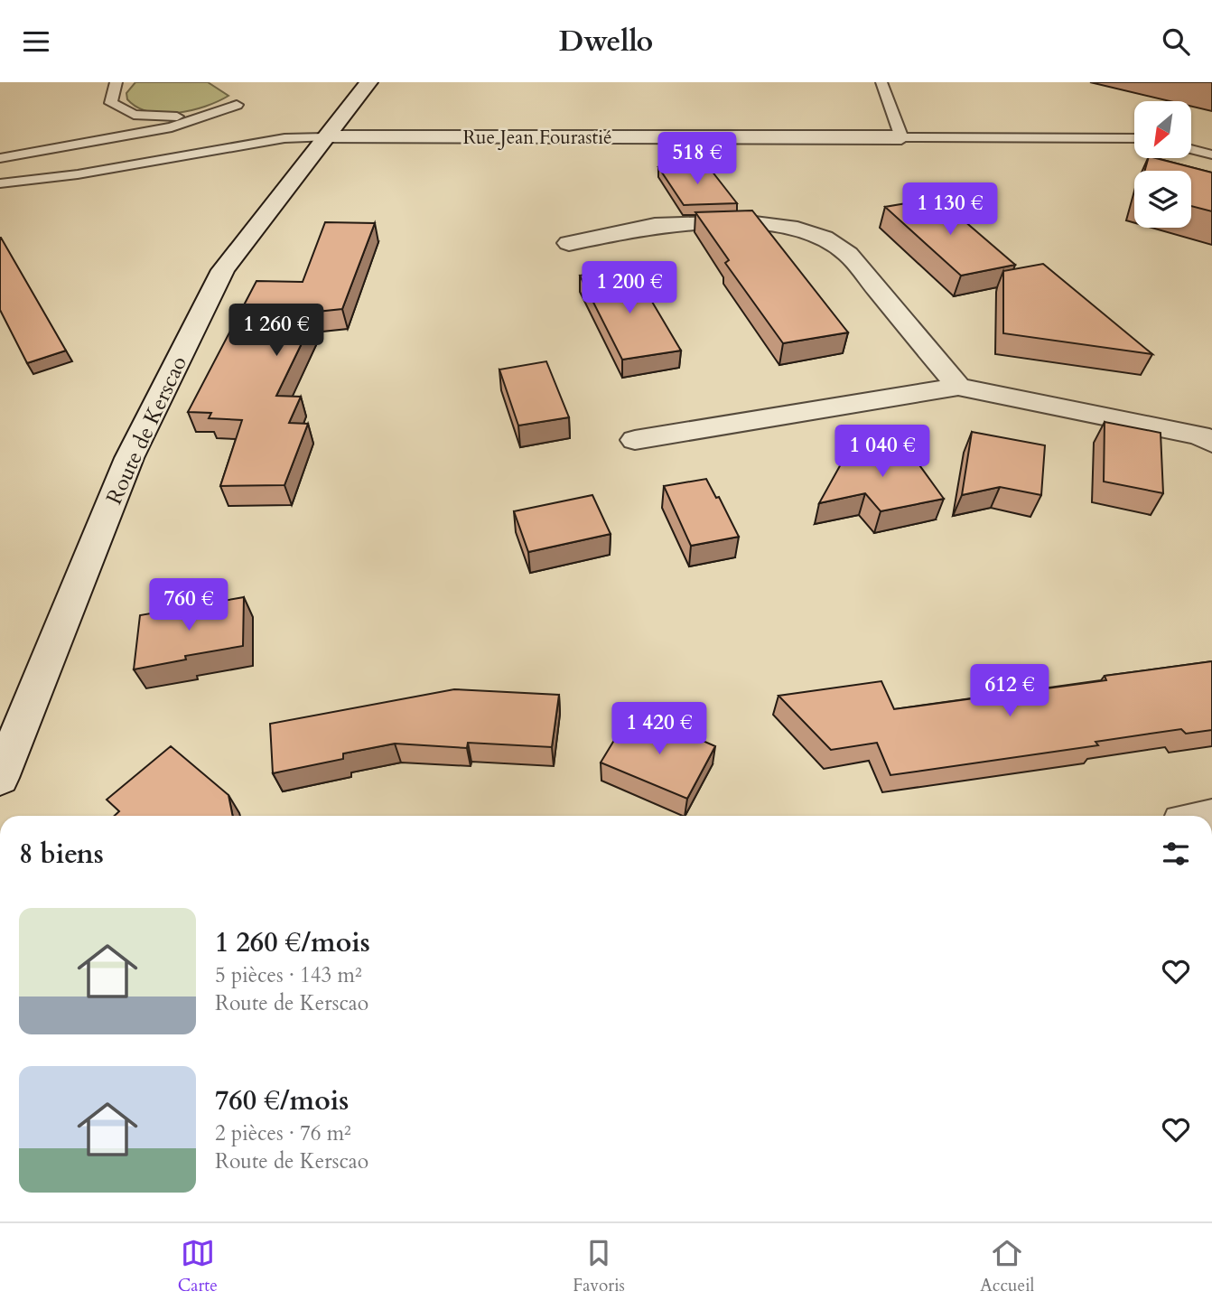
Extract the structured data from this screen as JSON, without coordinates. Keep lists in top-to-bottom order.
{
  "streets": {
    "street": ["Rue Jean Fourastié", "Route de Kerscao"]
  },
  "crossings": [
    ["Rue Jean Fourastié", "Route de Kerscao"]
  ],
  "north": "bottom left",
  "page": {
    "header": "Dwello",
    "price": [
      "518 €",
      "1 130 €",
      "1 200 €",
      "1 260 €",
      "1 040 €",
      "760 €",
      "612 €",
      "1 420 €"
    ],
    "heading": "8 biens",
    "list": [
      {
        "name": "1 260 €/mois",
        "note": "5 pièces · 143 m² · Route de Kerscao"
      },
      {
        "name": "760 €/mois",
        "note": "2 pièces · 76 m² · Route de Kerscao"
      }
    ],
    "tabs": ["Carte", "Favoris", "Accueil"]
  }
}
